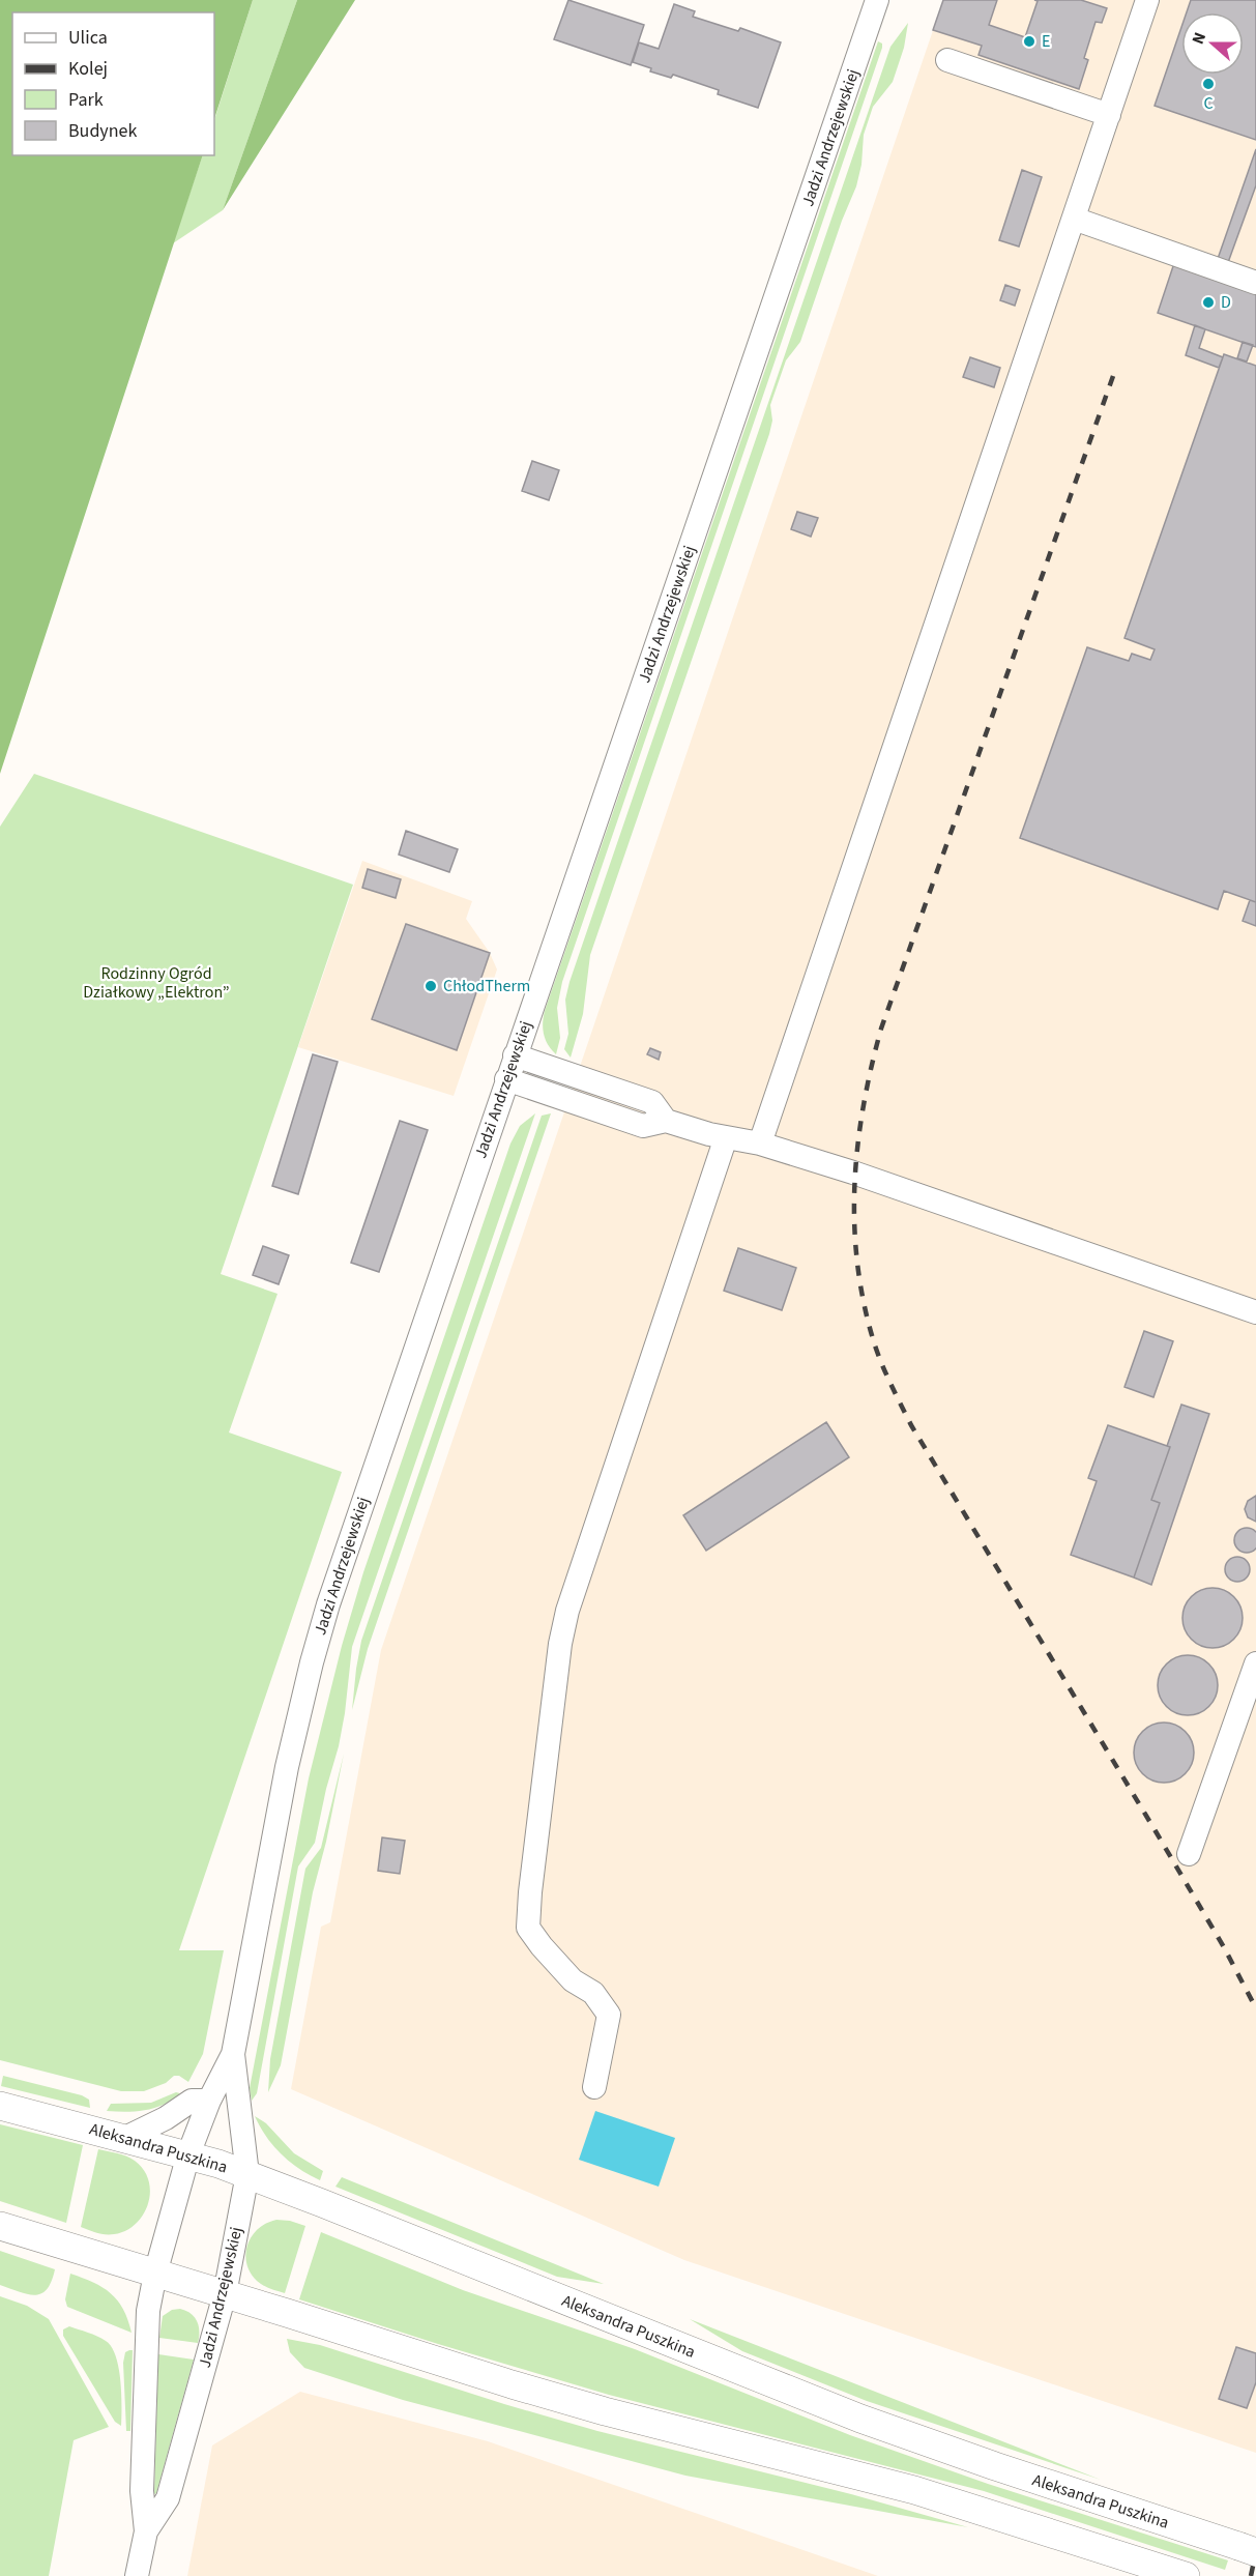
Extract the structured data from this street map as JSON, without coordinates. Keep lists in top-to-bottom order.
{
  "streets": {
    "main road": ["Aleksandra Puszkina"],
    "street": ["Jadzi Andrzejewskiej"]
  },
  "crossings": [
    ["Jadzi Andrzejewskiej", "Aleksandra Puszkina"]
  ],
  "parks": ["Rodzinny Ogród Działkowy „Elektron”"],
  "places": [
    "E",
    "C",
    "D",
    "ChłodTherm"
  ],
  "legend": [
    "Ulica",
    "Kolej",
    "Park",
    "Budynek"
  ],
  "north": "left"
}
